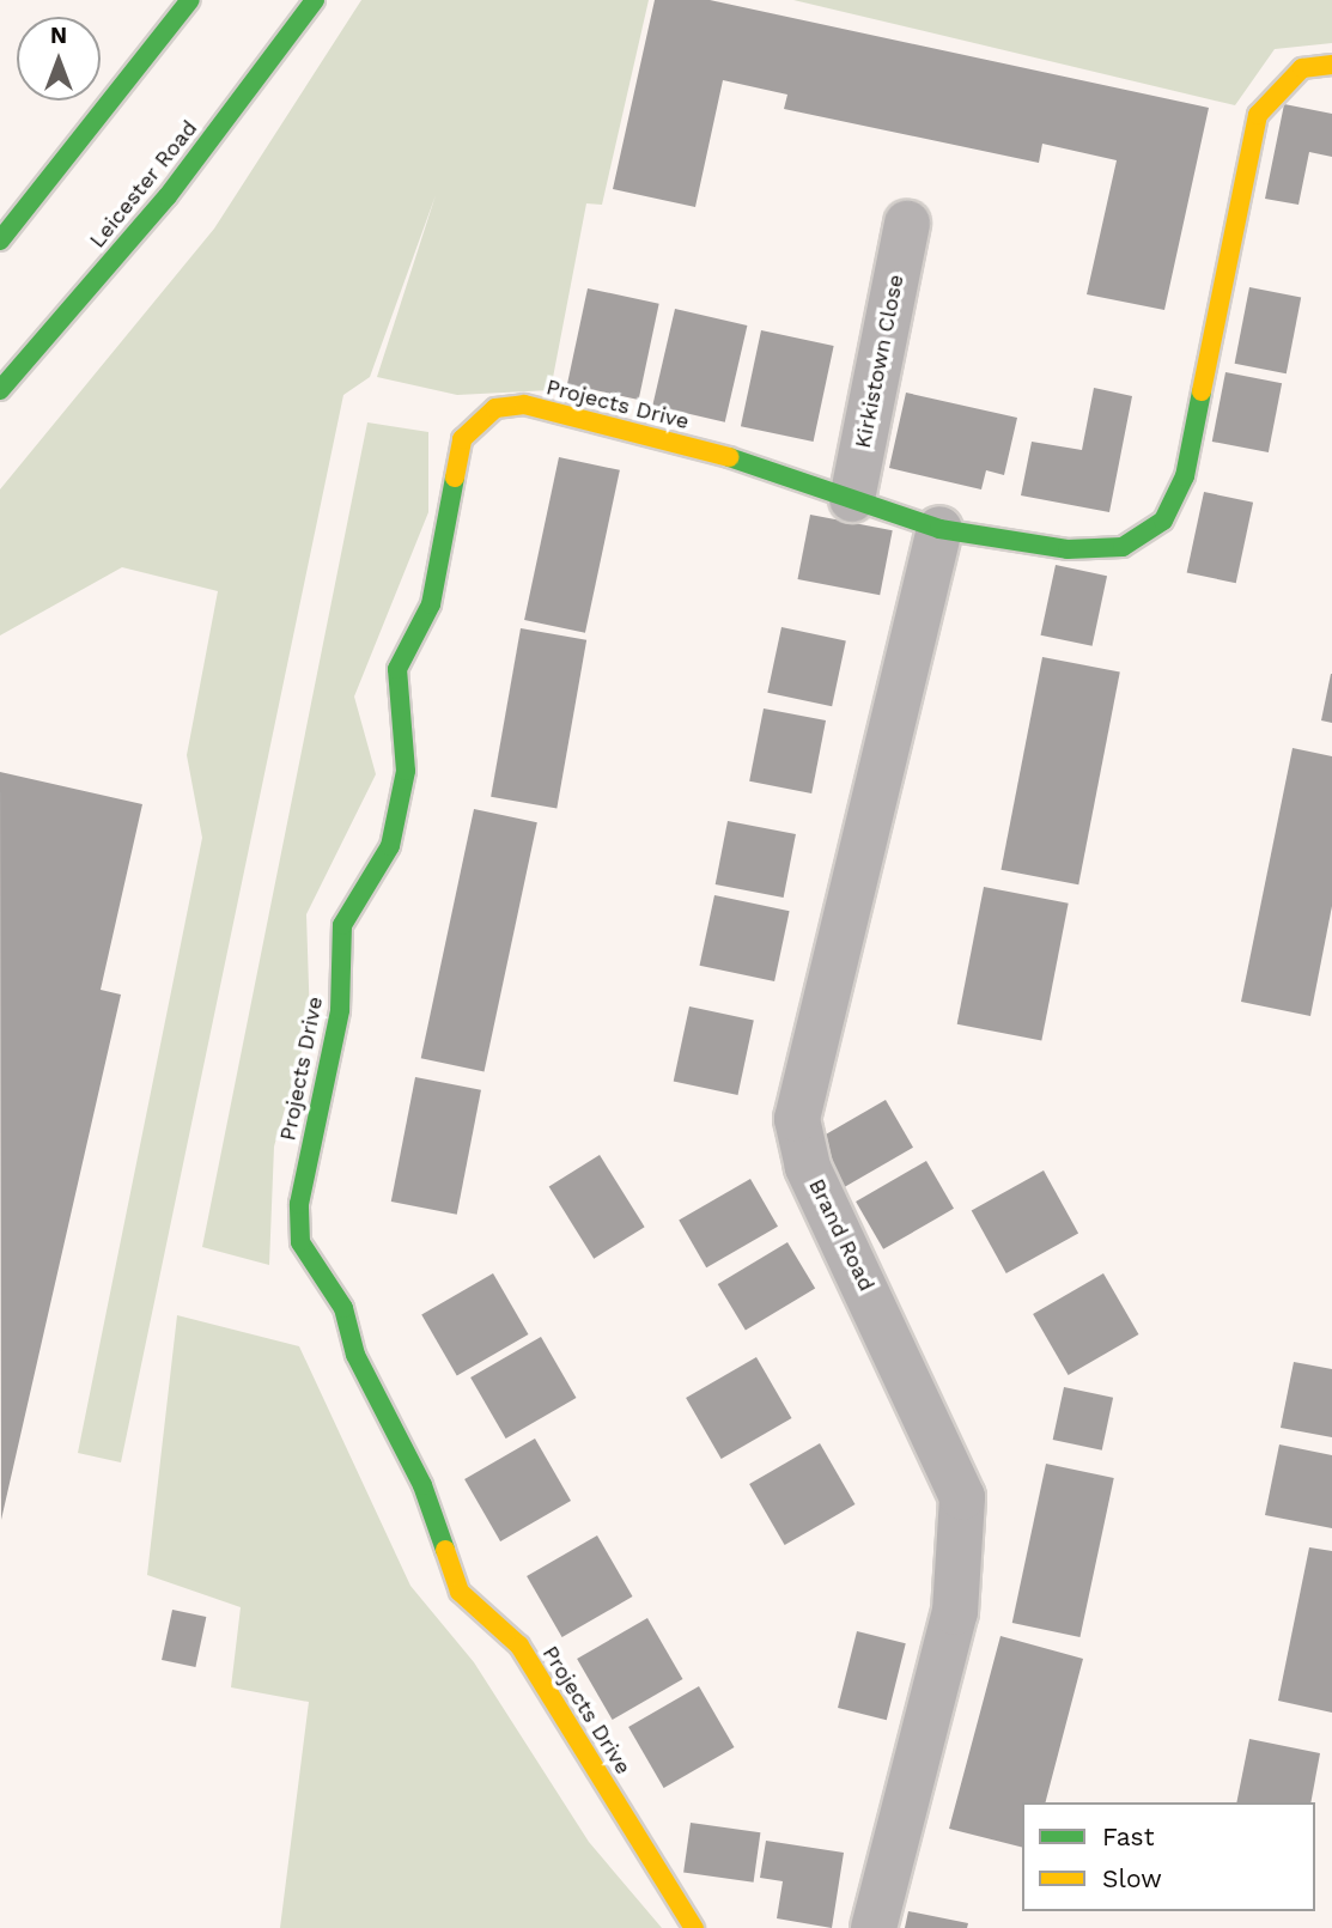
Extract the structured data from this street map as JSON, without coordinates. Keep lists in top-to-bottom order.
{
  "streets": {
    "main road": ["Leicester Road", "Projects Drive"],
    "street": ["Kirkistown Close", "Brand Road"]
  },
  "crossings": [
    ["Kirkistown Close", "Projects Drive"],
    ["Projects Drive", "Brand Road"]
  ],
  "legend": ["Fast", "Slow"],
  "north": "top"
}
